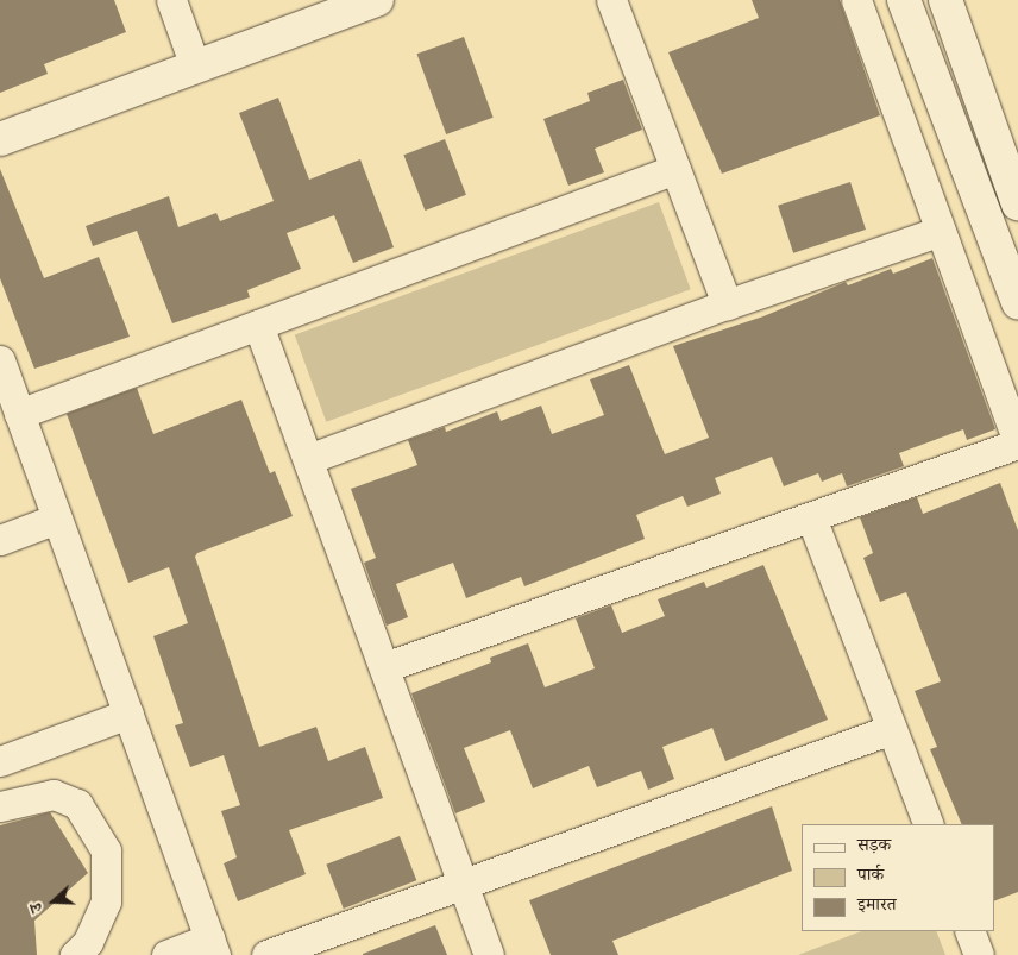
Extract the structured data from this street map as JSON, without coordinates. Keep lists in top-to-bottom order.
{
  "legend": ["सड़क", "पार्क", "इमारत"],
  "north": "left"
}
